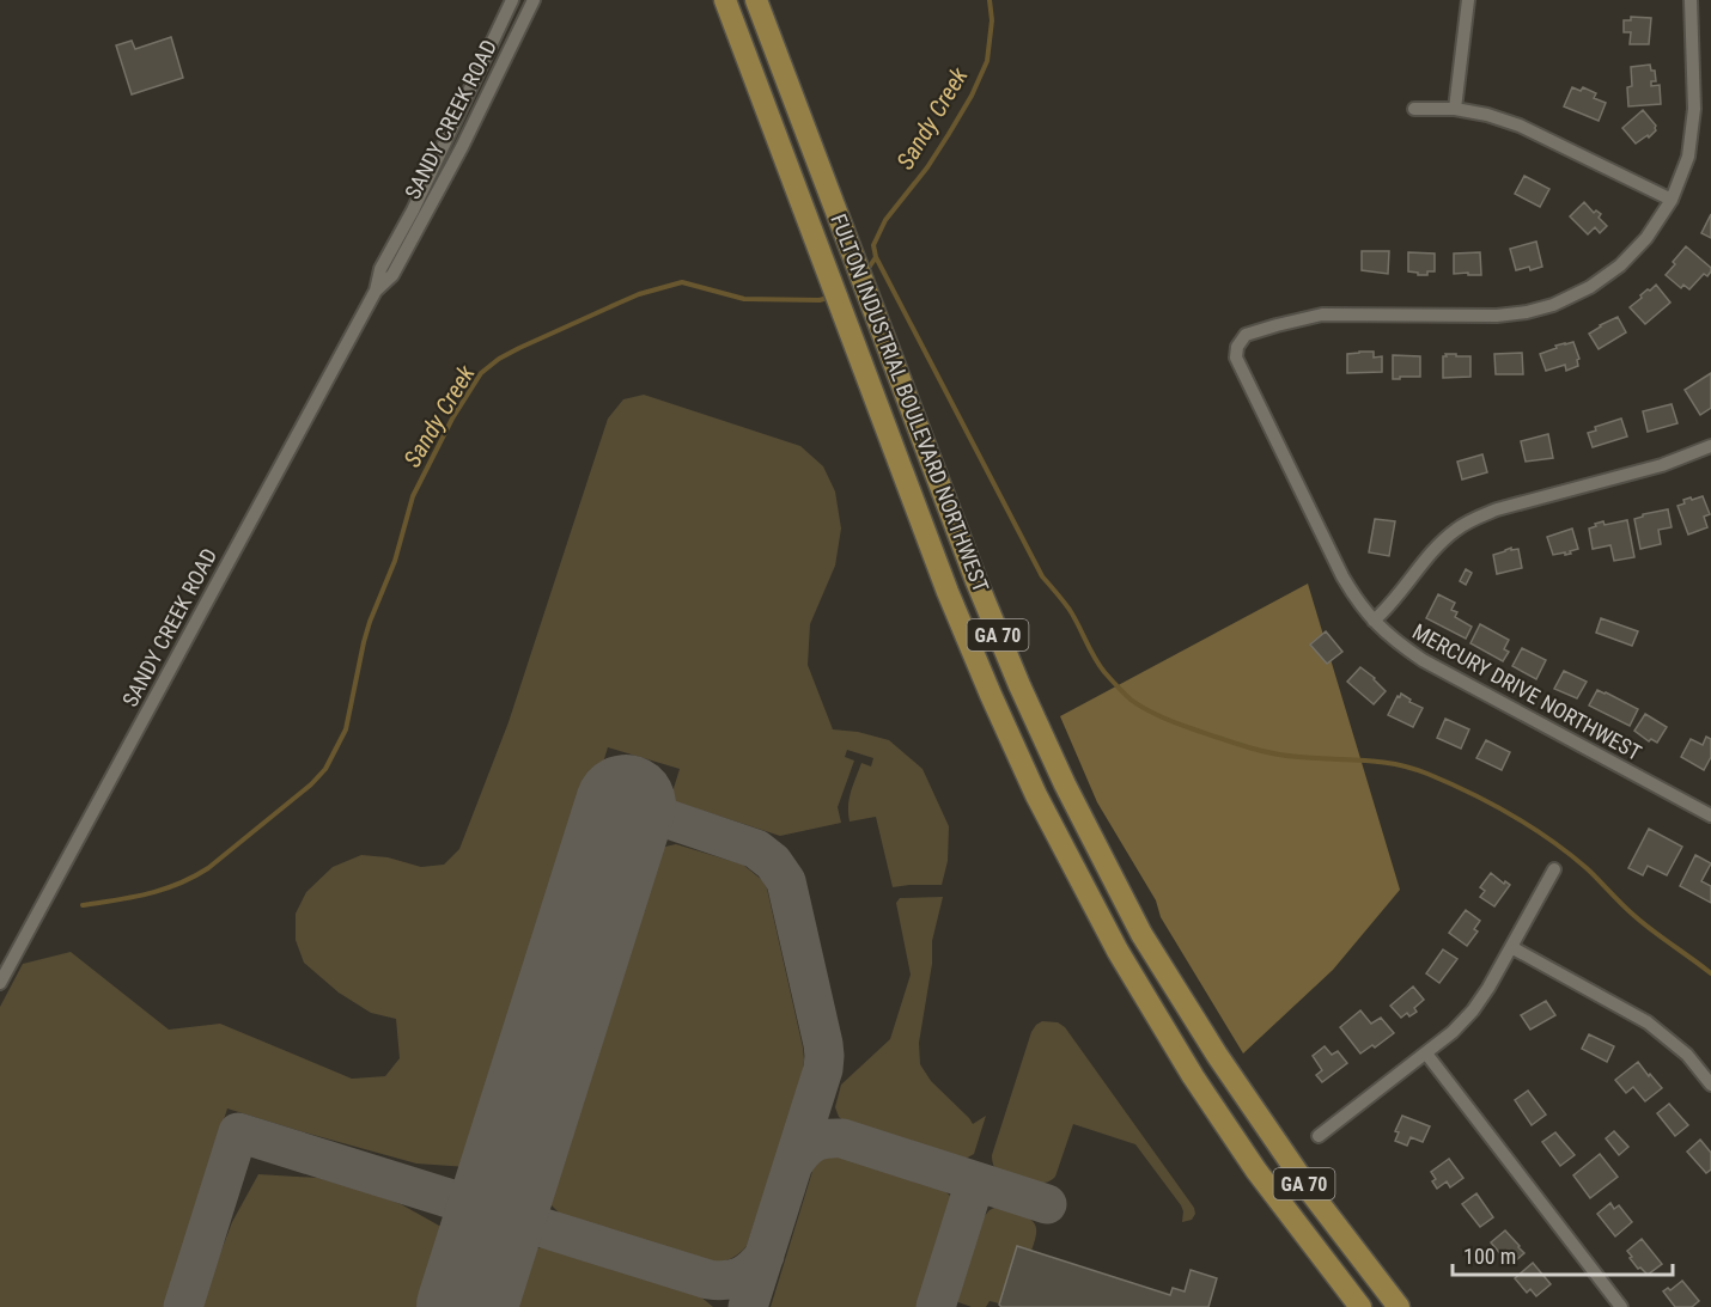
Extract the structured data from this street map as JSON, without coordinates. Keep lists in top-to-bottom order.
{
  "streets": {
    "main road": ["FULTON INDUSTRIAL BOULEVARD NORTHWEST", "GA 70"],
    "street": ["SANDY CREEK ROAD", "MERCURY DRIVE NORTHWEST"]
  },
  "water": ["Sandy Creek"],
  "scale_bar": "100 m"
}
